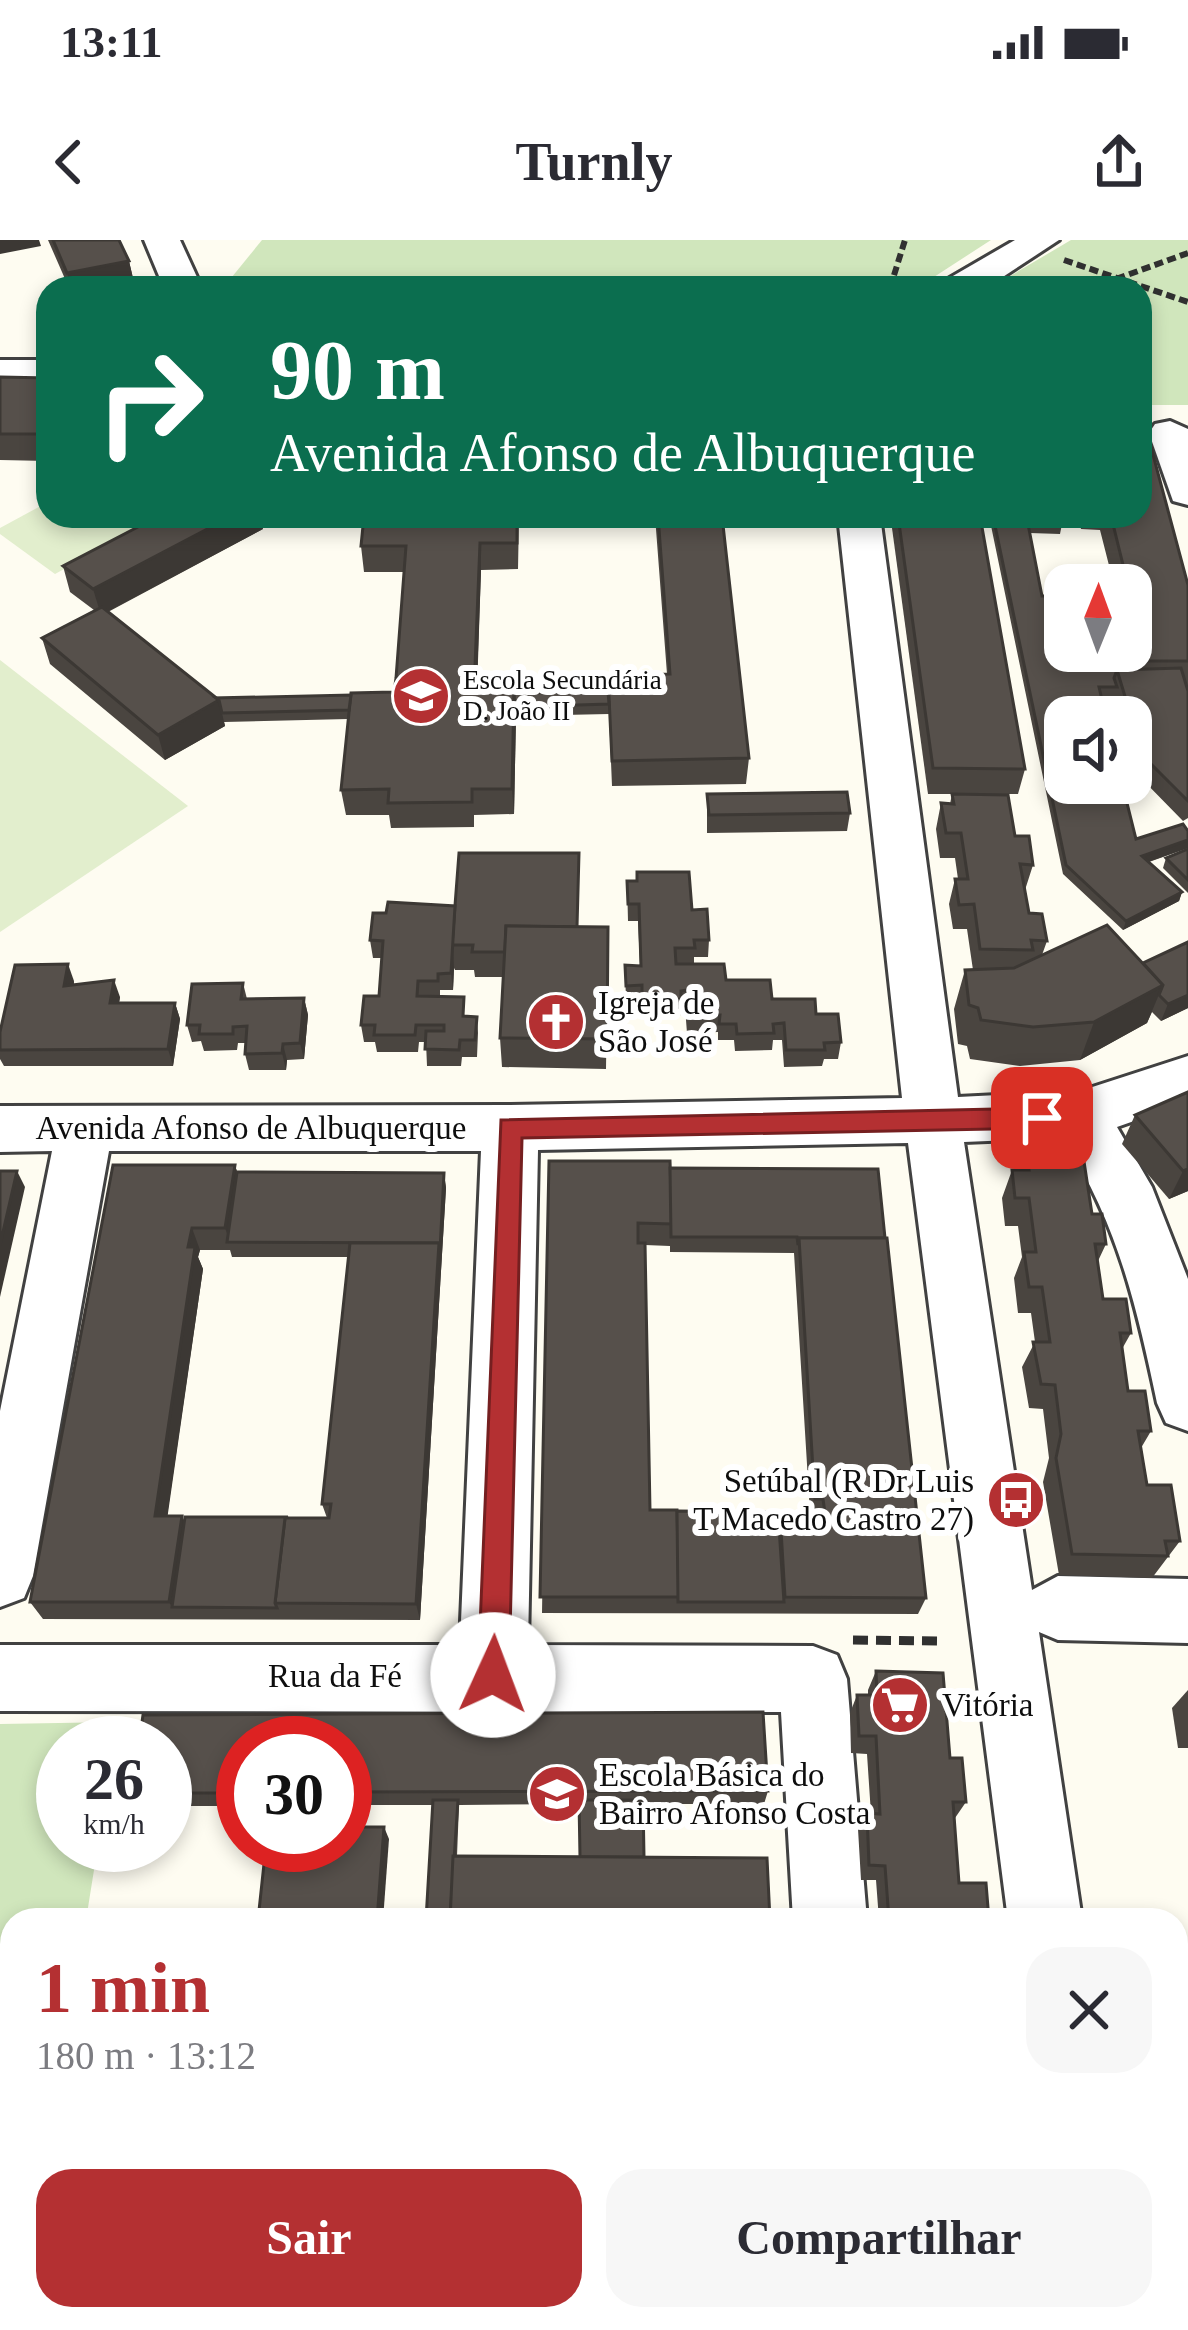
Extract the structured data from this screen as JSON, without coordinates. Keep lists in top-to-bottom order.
{
  "streets": {
    "street": ["Avenida Afonso de Albuquerque", "Rua da Fé"]
  },
  "places": {
    "school or university": ["Escola Secundária D. João II", "Escola Básica do Bairro Afonso Costa"],
    "church": ["Igreja de São José"],
    "bus stop": ["Setúbal (R Dr Luis T Macedo Castro 27)"],
    "supermarket": ["Vitória"]
  },
  "north": "top",
  "page": {
    "status": "13:11",
    "header": "Turnly",
    "turn": ["90 m", "Avenida Afonso de Albuquerque"],
    "speed": "26 km/h",
    "limit": "30",
    "heading": ["1 min", "180 m · 13:12"],
    "buttons": ["Sair", "Compartilhar"]
  }
}
